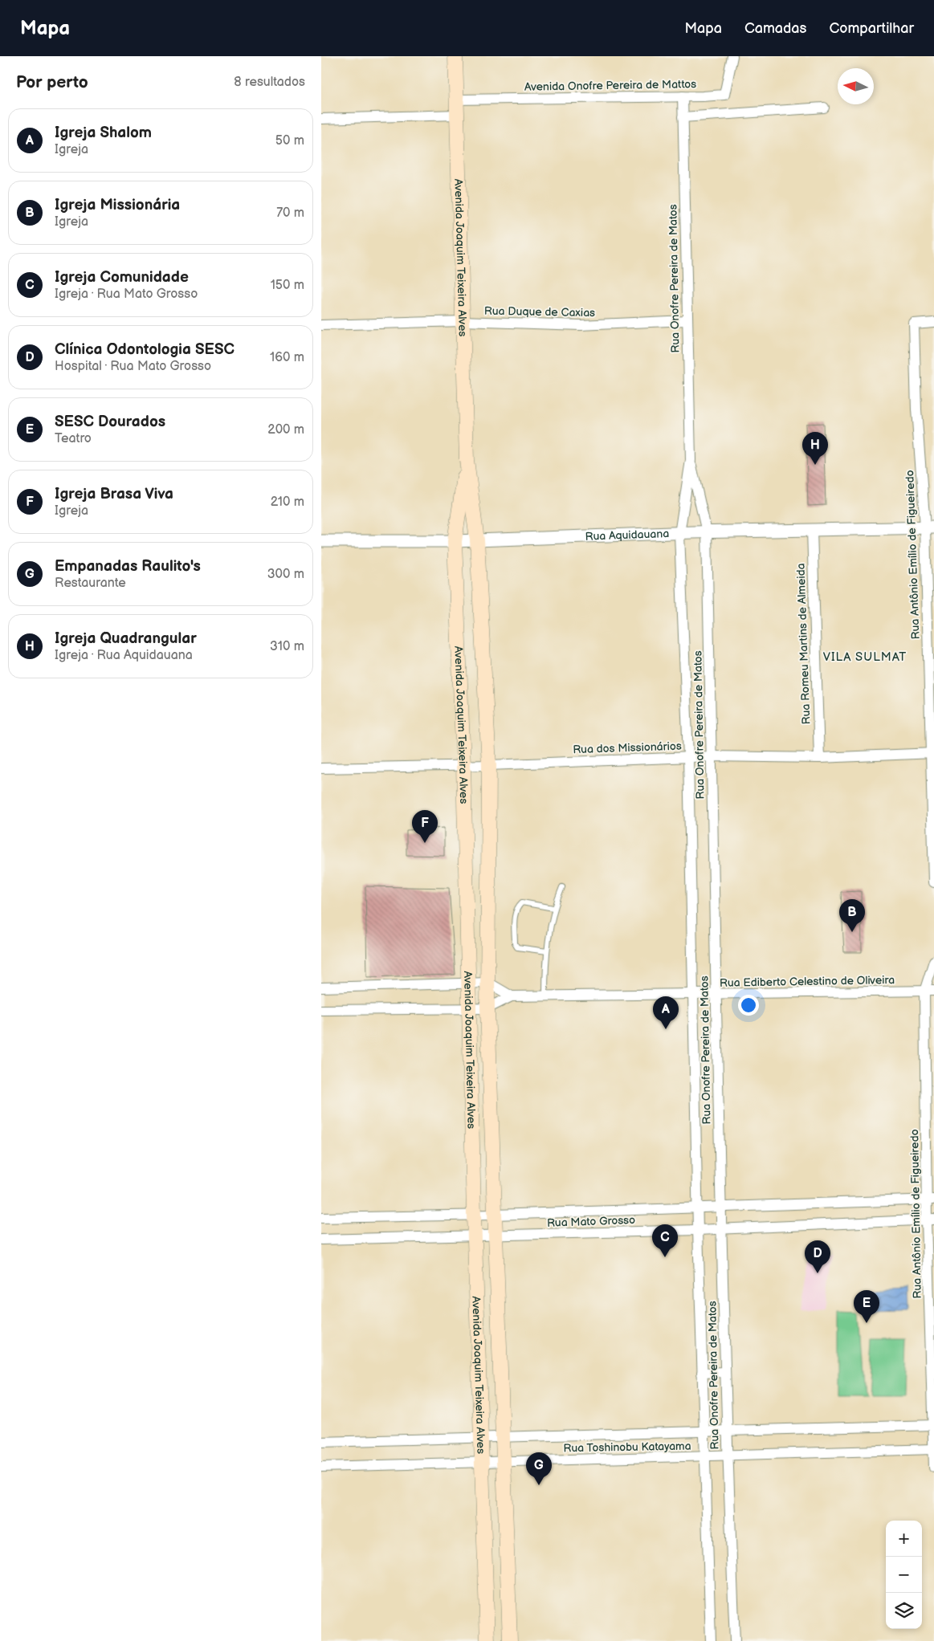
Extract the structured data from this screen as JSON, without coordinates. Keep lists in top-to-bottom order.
{
  "streets": {
    "main road": ["Avenida Joaquim Teixeira Alves"],
    "street": [
      "Avenida Onofre Pereira de Mattos",
      "Rua Onofre Pereira de Matos",
      "Rua Duque de Caxias",
      "Rua Aquidauana",
      "Rua Antônio Emílio de Figueiredo",
      "Rua Romeu Martins de Almeida",
      "Rua dos Missionários",
      "Rua Ediberto Celestino de Oliveira",
      "Rua Mato Grosso",
      "Rua Toshinobu Katayama"
    ]
  },
  "crossings": [
    ["Avenida Onofre Pereira de Mattos", "Avenida Joaquim Teixeira Alves"],
    ["Avenida Onofre Pereira de Mattos", "Rua Onofre Pereira de Matos"],
    ["Avenida Joaquim Teixeira Alves", "Rua Duque de Caxias"],
    ["Avenida Joaquim Teixeira Alves", "Rua Aquidauana"],
    ["Avenida Joaquim Teixeira Alves", "Rua dos Missionários"],
    ["Avenida Joaquim Teixeira Alves", "Rua Ediberto Celestino de Oliveira"],
    ["Avenida Joaquim Teixeira Alves", "Rua Mato Grosso"],
    ["Avenida Joaquim Teixeira Alves", "Rua Toshinobu Katayama"],
    ["Rua Onofre Pereira de Matos", "Rua Duque de Caxias"],
    ["Rua Onofre Pereira de Matos", "Rua Aquidauana"],
    ["Rua Onofre Pereira de Matos", "Rua dos Missionários"],
    ["Rua Onofre Pereira de Matos", "Rua Ediberto Celestino de Oliveira"],
    ["Rua Onofre Pereira de Matos", "Rua Mato Grosso"],
    ["Rua Onofre Pereira de Matos", "Rua Toshinobu Katayama"],
    ["Rua Aquidauana", "Rua Antônio Emílio de Figueiredo"],
    ["Rua Aquidauana", "Rua Romeu Martins de Almeida"],
    ["Rua Antônio Emílio de Figueiredo", "Rua dos Missionários"],
    ["Rua Antônio Emílio de Figueiredo", "Rua Ediberto Celestino de Oliveira"],
    ["Rua Antônio Emílio de Figueiredo", "Rua Mato Grosso"],
    ["Rua Antônio Emílio de Figueiredo", "Rua Toshinobu Katayama"],
    ["Rua Romeu Martins de Almeida", "Rua dos Missionários"]
  ],
  "districts": ["VILA SULMAT"],
  "north": "left",
  "page": {
    "header": "Mapa",
    "nav": ["Mapa", "Camadas", "Compartilhar"],
    "heading": ["Por perto", "8 resultados"],
    "list": [
      {
        "mark": "A",
        "name": "Igreja Shalom",
        "note": "Igreja",
        "value": "50 m"
      },
      {
        "mark": "B",
        "name": "Igreja Missionária",
        "note": "Igreja",
        "value": "70 m"
      },
      {
        "mark": "C",
        "name": "Igreja Comunidade",
        "note": "Igreja · Rua Mato Grosso",
        "value": "150 m"
      },
      {
        "mark": "D",
        "name": "Clínica Odontologia SESC",
        "note": "Hospital · Rua Mato Grosso",
        "value": "160 m"
      },
      {
        "mark": "E",
        "name": "SESC Dourados",
        "note": "Teatro",
        "value": "200 m"
      },
      {
        "mark": "F",
        "name": "Igreja Brasa Viva",
        "note": "Igreja",
        "value": "210 m"
      },
      {
        "mark": "G",
        "name": "Empanadas Raulito's",
        "note": "Restaurante",
        "value": "300 m"
      },
      {
        "mark": "H",
        "name": "Igreja Quadrangular",
        "note": "Igreja · Rua Aquidauana",
        "value": "310 m"
      }
    ],
    "pins": [
      "H",
      "F",
      "B",
      "A",
      "C",
      "D",
      "E",
      "G"
    ],
    "map_buttons": ["+", "−"]
  }
}
